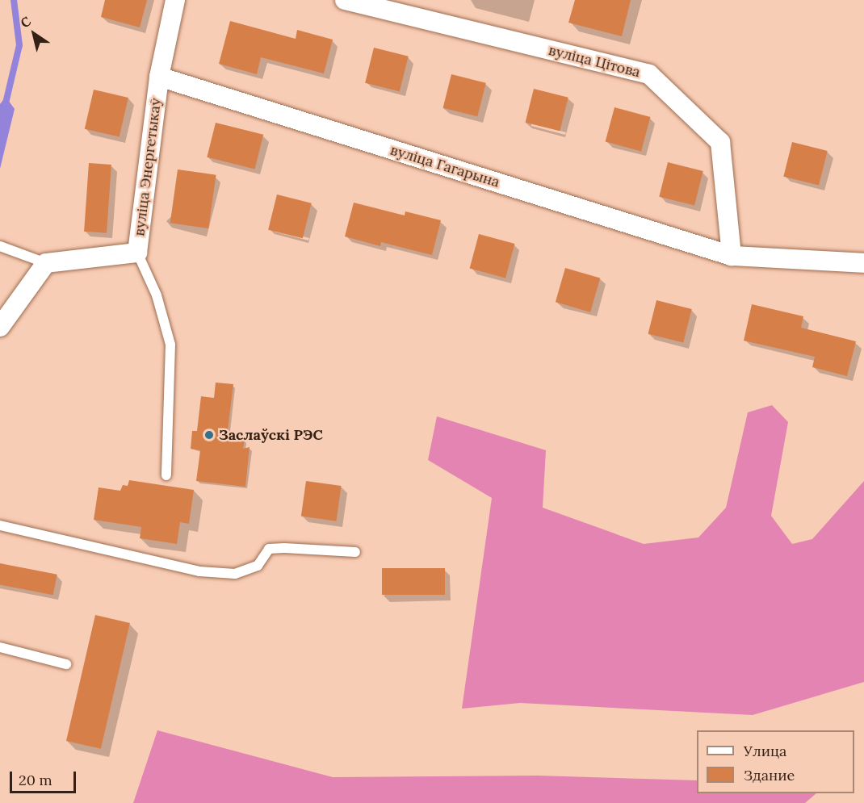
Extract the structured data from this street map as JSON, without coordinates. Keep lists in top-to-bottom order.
{
  "streets": {
    "street": ["вуліца Цітова", "вуліца Гагарына", "вуліца Энергетыкаў"]
  },
  "crossings": [
    ["вуліца Цітова", "вуліца Гагарына"],
    ["вуліца Гагарына", "вуліца Энергетыкаў"]
  ],
  "places": ["Заслаўскі РЭС"],
  "legend": ["Улица", "Здание"],
  "scale_bar": "20 m",
  "north": "top left"
}
